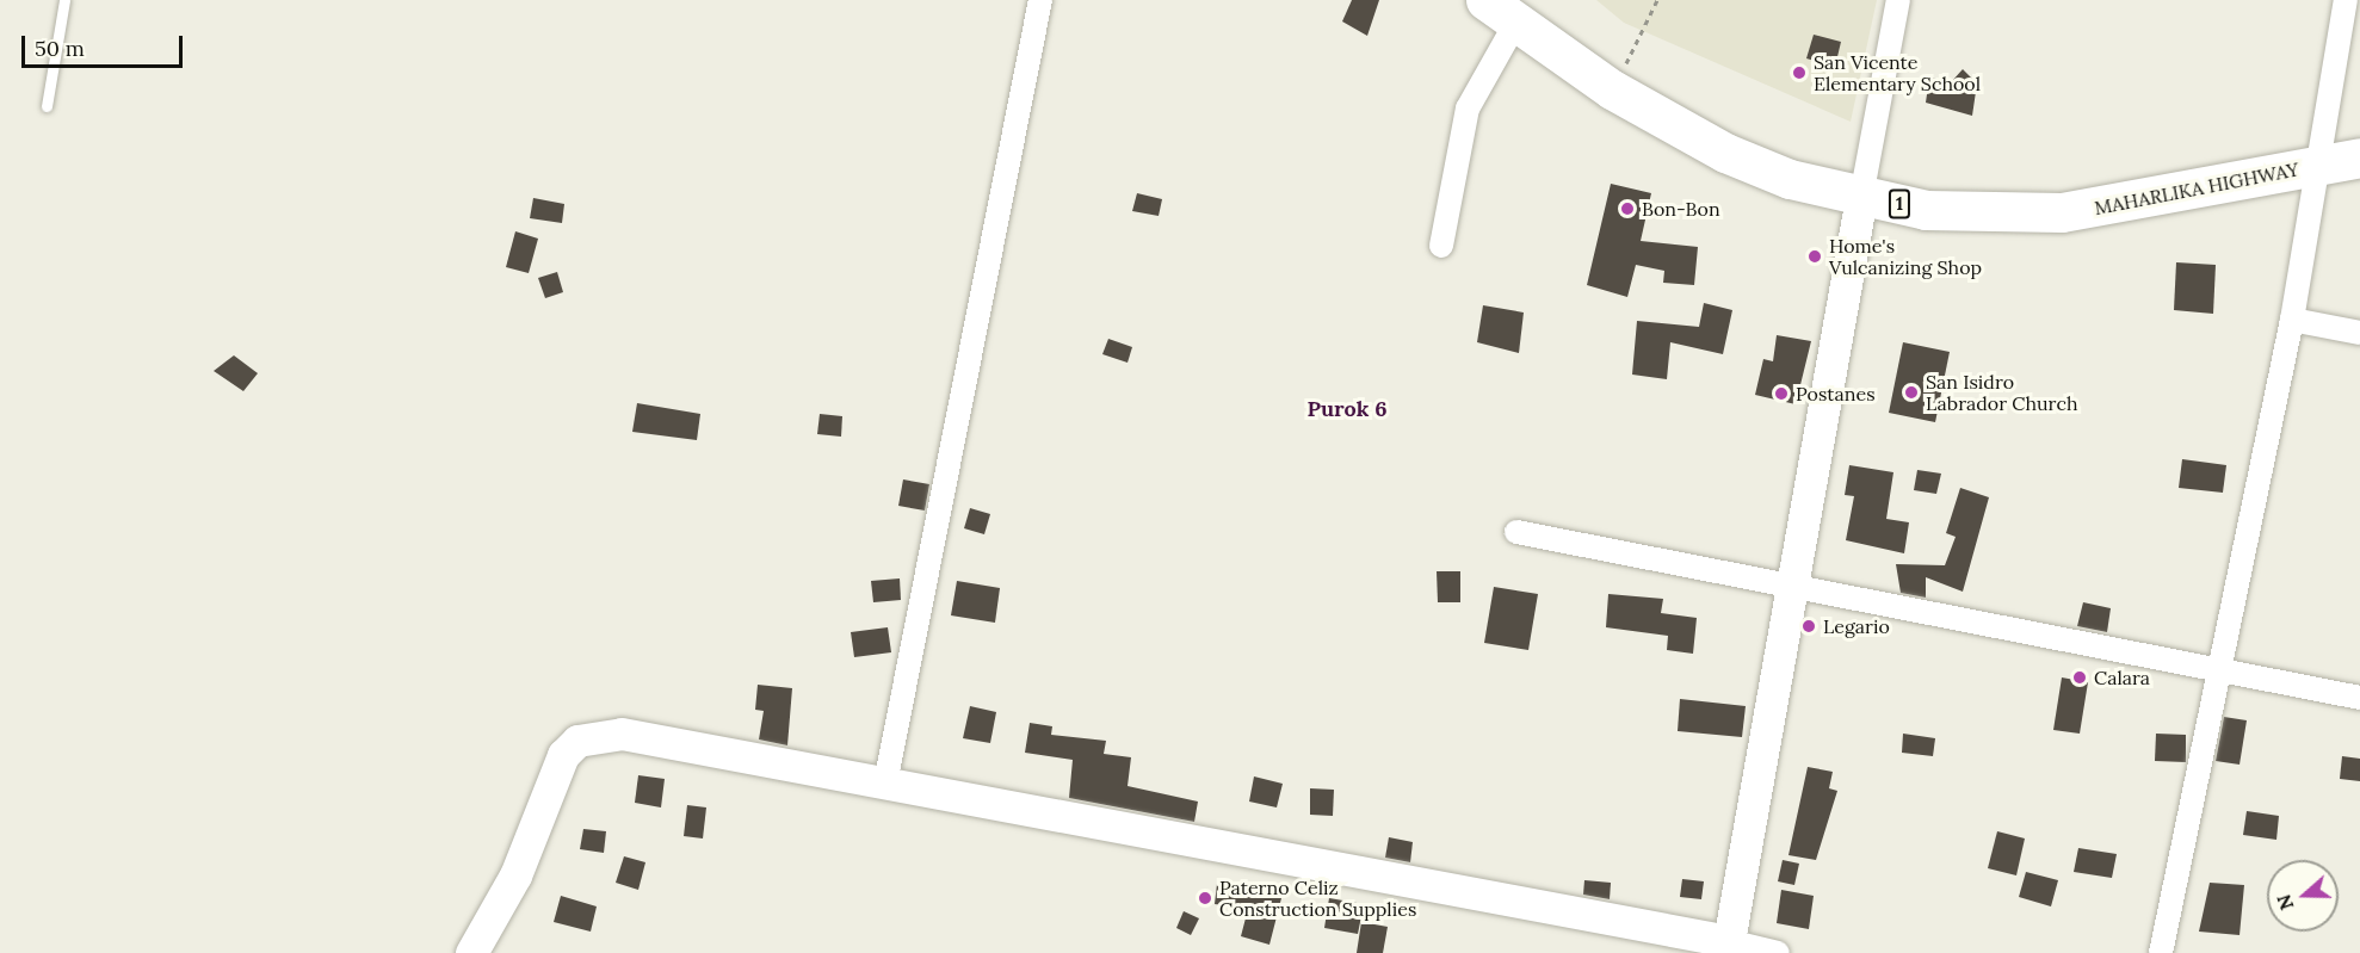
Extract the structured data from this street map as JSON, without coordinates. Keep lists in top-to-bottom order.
{
  "streets": {
    "highway": ["MAHARLIKA HIGHWAY", "1"]
  },
  "districts": ["Purok 6"],
  "places": [
    "San Vicente Elementary School",
    "Bon-Bon",
    "Home's Vulcanizing Shop",
    "San Isidro Labrador Church",
    "Postanes",
    "Legario",
    "Calara",
    "Paterno Celiz Construction Supplies"
  ],
  "scale_bar": "50 m",
  "north": "left"
}
